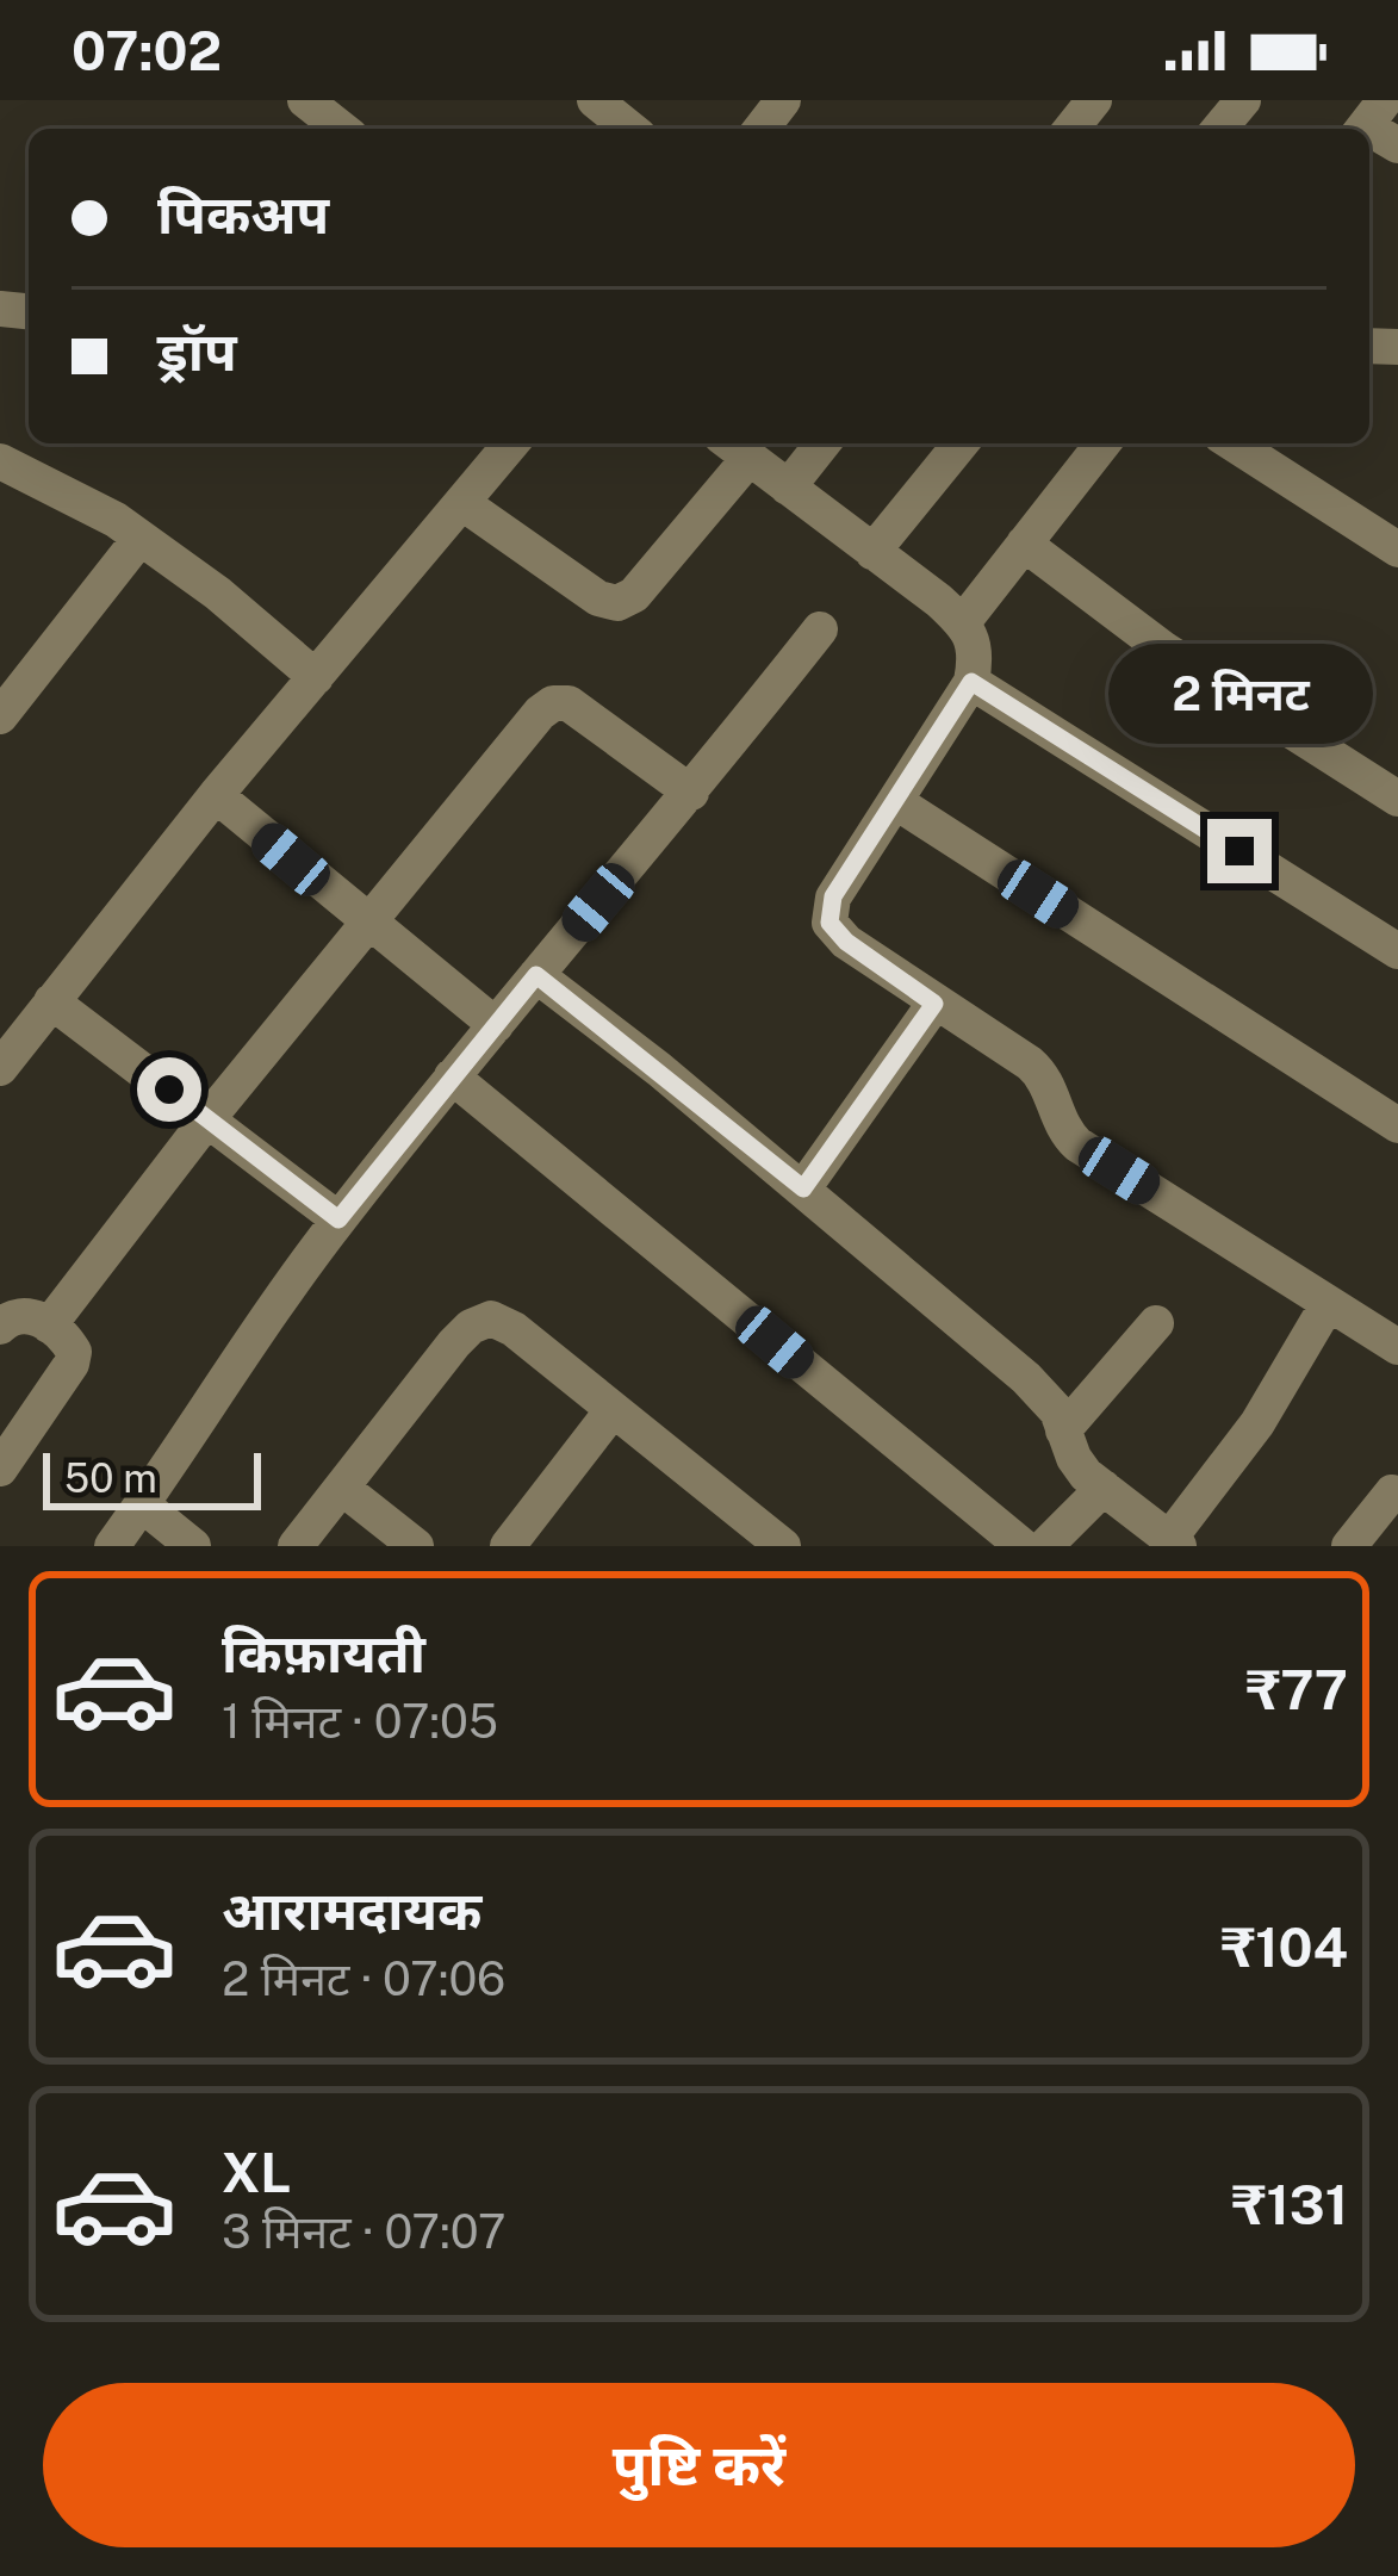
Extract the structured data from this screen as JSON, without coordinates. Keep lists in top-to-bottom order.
{
  "scale_bar": "50 m",
  "page": {
    "status": "07:02",
    "banner": ["पिकअप", "ड्रॉप"],
    "bubble": "2 मिनट",
    "scale": "50 m",
    "list": [
      {
        "name": "किफ़ायती",
        "note": "1 मिनट · 07:05",
        "value": "₹77"
      },
      {
        "name": "आरामदायक",
        "note": "2 मिनट · 07:06",
        "value": "₹104"
      },
      {
        "name": "XL",
        "note": "3 मिनट · 07:07",
        "value": "₹131"
      }
    ],
    "buttons": "पुष्टि करें"
  }
}
